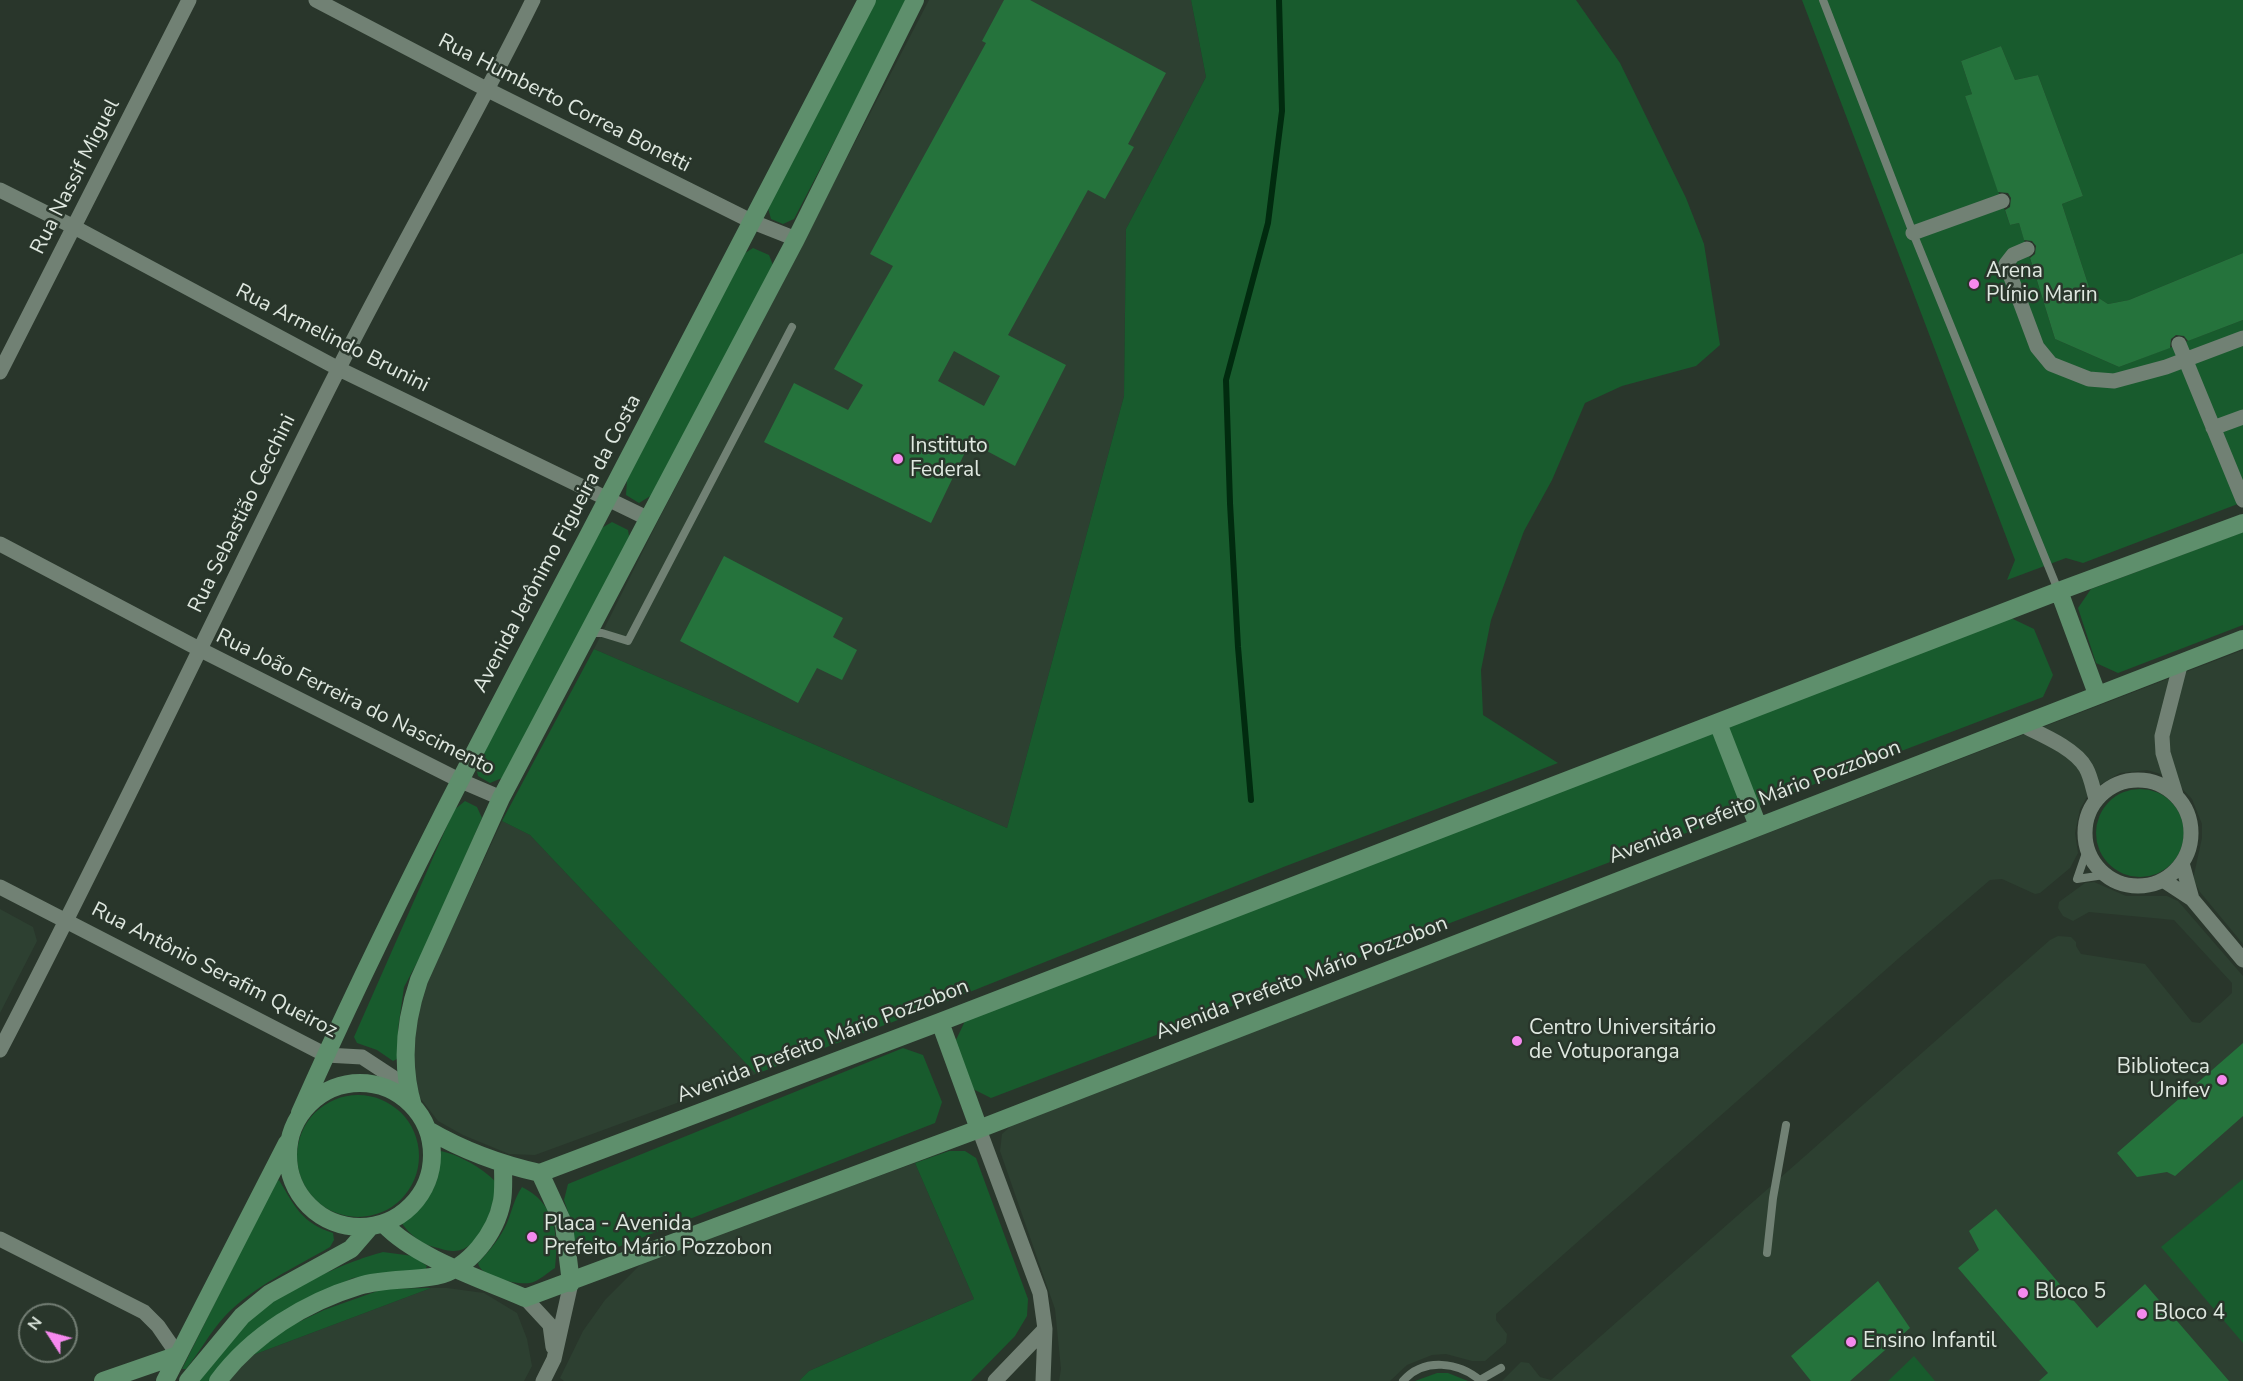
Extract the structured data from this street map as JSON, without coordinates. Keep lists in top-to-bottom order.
{
  "streets": {
    "street": [
      "Rua Humberto Correa Bonetti",
      "Rua Nassif Miguel",
      "Rua Armelindo Brunini",
      "Rua Sebastião Cecchini",
      "Avenida Jerônimo Figueira da Costa",
      "Rua João Ferreira do Nascimento",
      "Avenida Prefeito Mário Pozzobon",
      "Rua Antônio Serafim Queiroz"
    ]
  },
  "crossings": [
    ["Rua Humberto Correa Bonetti", "Rua Sebastião Cecchini"],
    ["Rua Humberto Correa Bonetti", "Avenida Jerônimo Figueira da Costa"],
    ["Rua Nassif Miguel", "Rua Armelindo Brunini"],
    ["Rua Armelindo Brunini", "Rua Sebastião Cecchini"],
    ["Rua Armelindo Brunini", "Avenida Jerônimo Figueira da Costa"],
    ["Rua Sebastião Cecchini", "Rua João Ferreira do Nascimento"],
    ["Rua Sebastião Cecchini", "Rua Antônio Serafim Queiroz"],
    ["Avenida Jerônimo Figueira da Costa", "Rua João Ferreira do Nascimento"],
    ["Avenida Jerônimo Figueira da Costa", "Rua Antônio Serafim Queiroz"]
  ],
  "places": [
    "Arena Plínio Marin",
    "Instituto Federal",
    "Centro Universitário de Votuporanga",
    "Biblioteca Unifev",
    "Placa - Avenida Prefeito Mário Pozzobon",
    "Bloco 5",
    "Bloco 4",
    "Ensino Infantil"
  ],
  "north": "top left"
}
